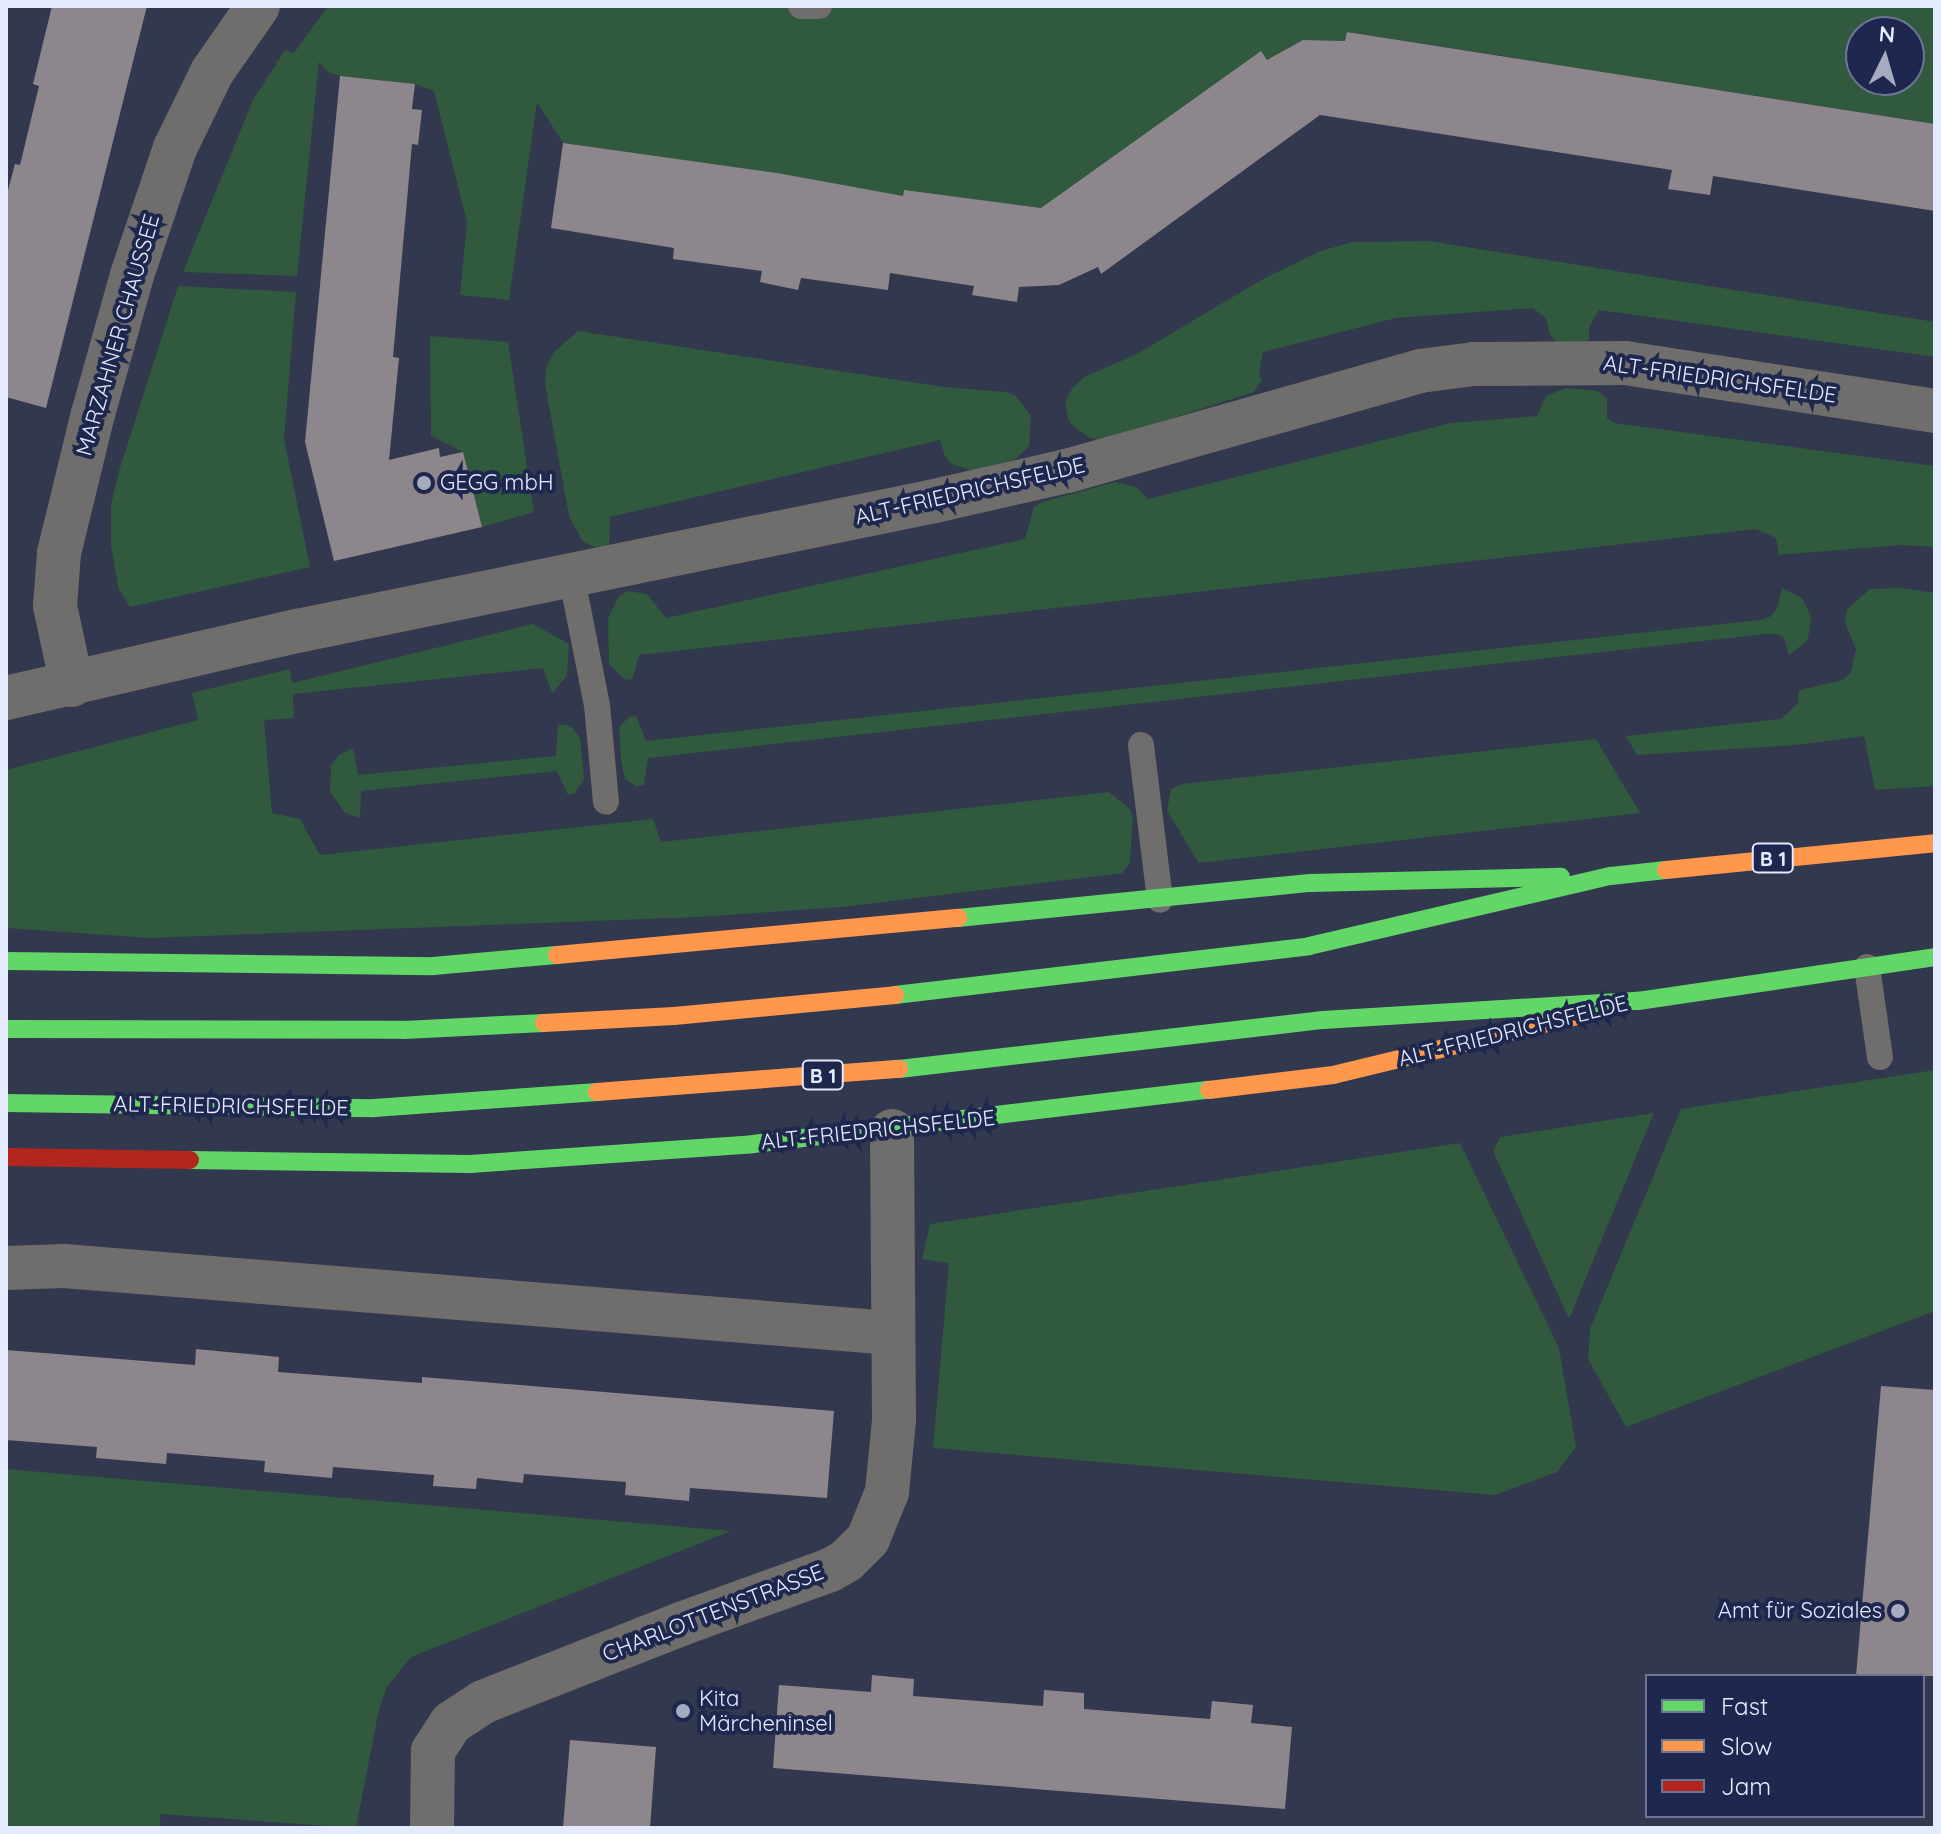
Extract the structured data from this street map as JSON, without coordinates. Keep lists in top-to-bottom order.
{
  "streets": {
    "main road": ["ALT-FRIEDRICHSFELDE", "B 1"],
    "street": ["MARZAHNER CHAUSSEE", "CHARLOTTENSTRASSE"]
  },
  "crossings": [
    ["MARZAHNER CHAUSSEE", "ALT-FRIEDRICHSFELDE"],
    ["ALT-FRIEDRICHSFELDE", "B 1"],
    ["ALT-FRIEDRICHSFELDE", "CHARLOTTENSTRASSE"]
  ],
  "places": ["GEGG mbH", "Amt für Soziales", "Kita Märcheninsel"],
  "legend": ["Fast", "Slow", "Jam"],
  "north": "top"
}
